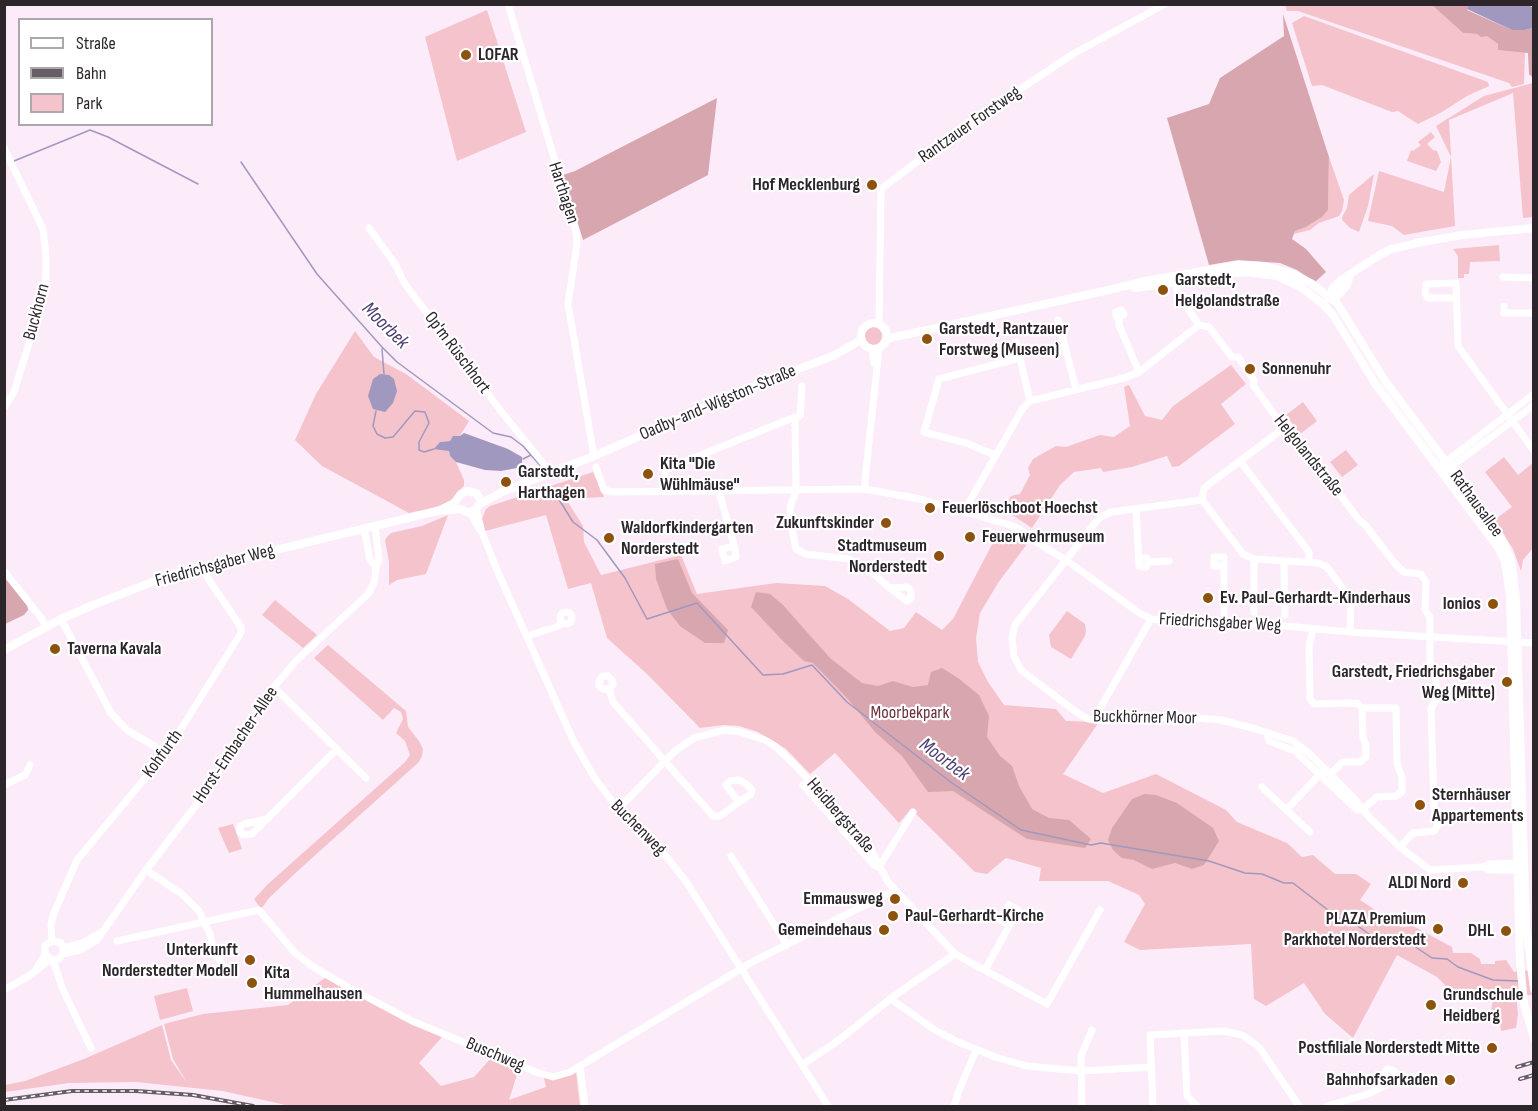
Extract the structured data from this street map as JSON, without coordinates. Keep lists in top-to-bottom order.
{
  "streets": {
    "main road": ["Oadby-and-Wigston-Straße", "Rathausallee", "Friedrichsgaber Weg"],
    "street": [
      "Rantzauer Forstweg",
      "Harthagen",
      "Buckhorn",
      "Op'm Rüschhort",
      "Helgolandstraße",
      "Buckhörner Moor",
      "Horst-Embacher-Allee",
      "Kohfurth",
      "Heidbergstraße",
      "Buchenweg",
      "Buschweg"
    ]
  },
  "crossings": [
    ["Rantzauer Forstweg", "Oadby-and-Wigston-Straße"],
    ["Harthagen", "Oadby-and-Wigston-Straße"],
    ["Helgolandstraße", "Friedrichsgaber Weg"],
    ["Rathausallee", "Friedrichsgaber Weg"],
    ["Rathausallee", "Buckhörner Moor"],
    ["Friedrichsgaber Weg", "Buckhörner Moor"],
    ["Friedrichsgaber Weg", "Horst-Embacher-Allee"],
    ["Friedrichsgaber Weg", "Kohfurth"],
    ["Friedrichsgaber Weg", "Buchenweg"],
    ["Horst-Embacher-Allee", "Kohfurth"],
    ["Heidbergstraße", "Buchenweg"],
    ["Heidbergstraße", "Buschweg"],
    ["Buchenweg", "Buschweg"]
  ],
  "water": ["Moorbek"],
  "parks": ["Moorbekpark"],
  "places": [
    "LOFAR",
    "Hof Mecklenburg",
    "Garstedt, Helgolandstraße",
    "Garstedt, Rantzauer Forstweg (Museen)",
    "Sonnenuhr",
    "Kita \"Die Wühlmäuse\"",
    "Garstedt, Harthagen",
    "Feuerlöschboot Hoechst",
    "Zukunftskinder",
    "Feuerwehrmuseum",
    "Waldorfkindergarten Norderstedt",
    "Stadtmuseum Norderstedt",
    "Ev. Paul-Gerhardt-Kinderhaus",
    "Ionios",
    "Taverna Kavala",
    "Garstedt, Friedrichsgaber Weg (Mitte)",
    "Sternhäuser Appartements",
    "ALDI Nord",
    "Emmausweg",
    "Paul-Gerhardt-Kirche",
    "PLAZA Premium Parkhotel Norderstedt",
    "Gemeindehaus",
    "DHL",
    "Unterkunft Norderstedter Modell",
    "Kita Hummelhausen",
    "Grundschule Heidberg",
    "Postfiliale Norderstedt Mitte",
    "Bahnhofsarkaden"
  ],
  "legend": ["Straße", "Bahn", "Park"]
}
